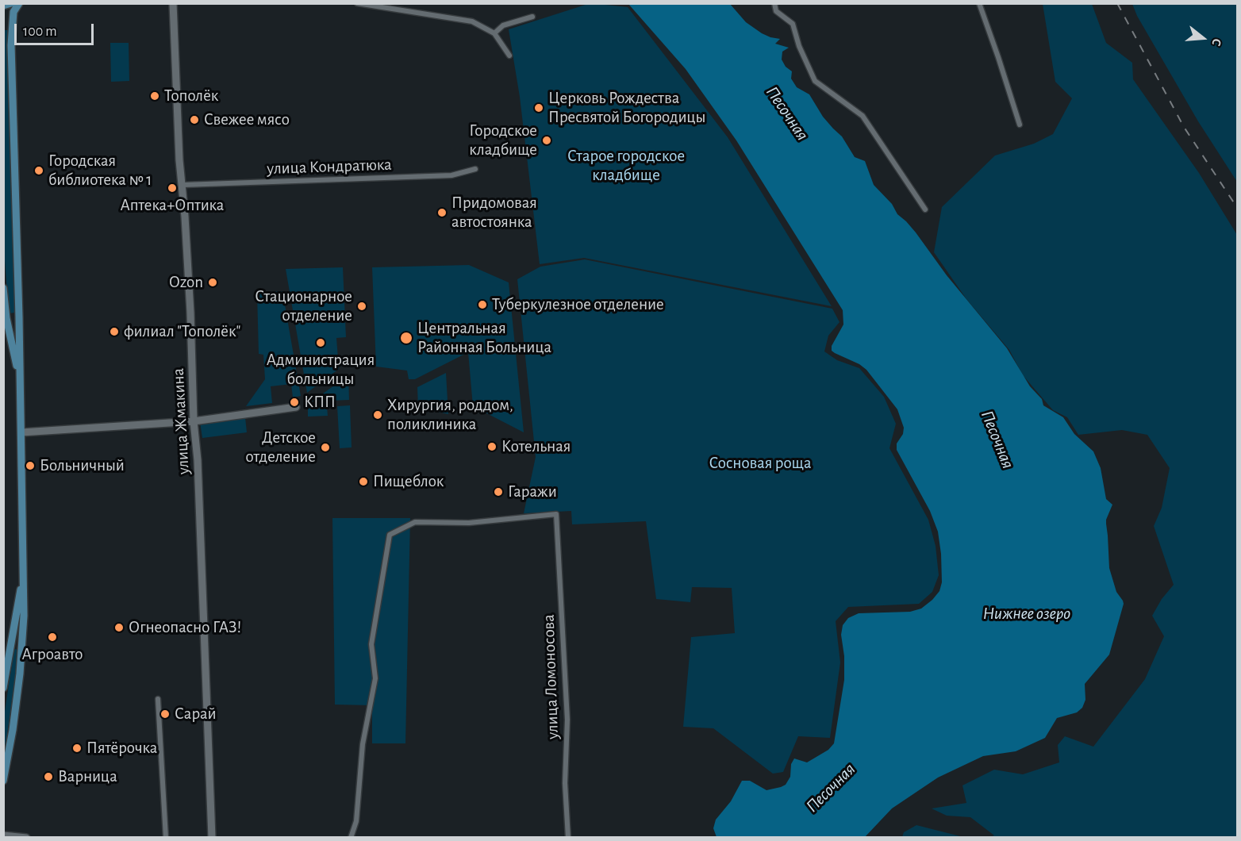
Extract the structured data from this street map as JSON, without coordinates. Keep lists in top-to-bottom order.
{
  "streets": {
    "street": ["улица Кондратюка", "улица Жмакина", "улица Ломоносова"]
  },
  "crossings": [
    ["улица Кондратюка", "улица Жмакина"]
  ],
  "water": ["Песочная", "Нижнее озеро"],
  "parks": ["Старое городское кладбище", "Сосновая роща"],
  "places": [
    "Тополёк",
    "Церковь Рождества Пресвятой Богородицы",
    "Свежее мясо",
    "Городское кладбище",
    "Городская библиотека № 1",
    "Аптека+Оптика",
    "Придомовая автостоянка",
    "Ozon",
    "Туберкулезное отделение",
    "Стационарное отделение",
    "филиал \"Тополёк\"",
    "Центральная Районная Больница",
    "Администрация больницы",
    "КПП",
    "Хирургия, роддом, поликлиника",
    "Котельная",
    "Детское отделение",
    "Больничный",
    "Пищеблок",
    "Гаражи",
    "Огнеопасно ГАЗ!",
    "Агроавто",
    "Сарай",
    "Пятёрочка",
    "Варница"
  ],
  "scale_bar": "100 m",
  "north": "right"
}
